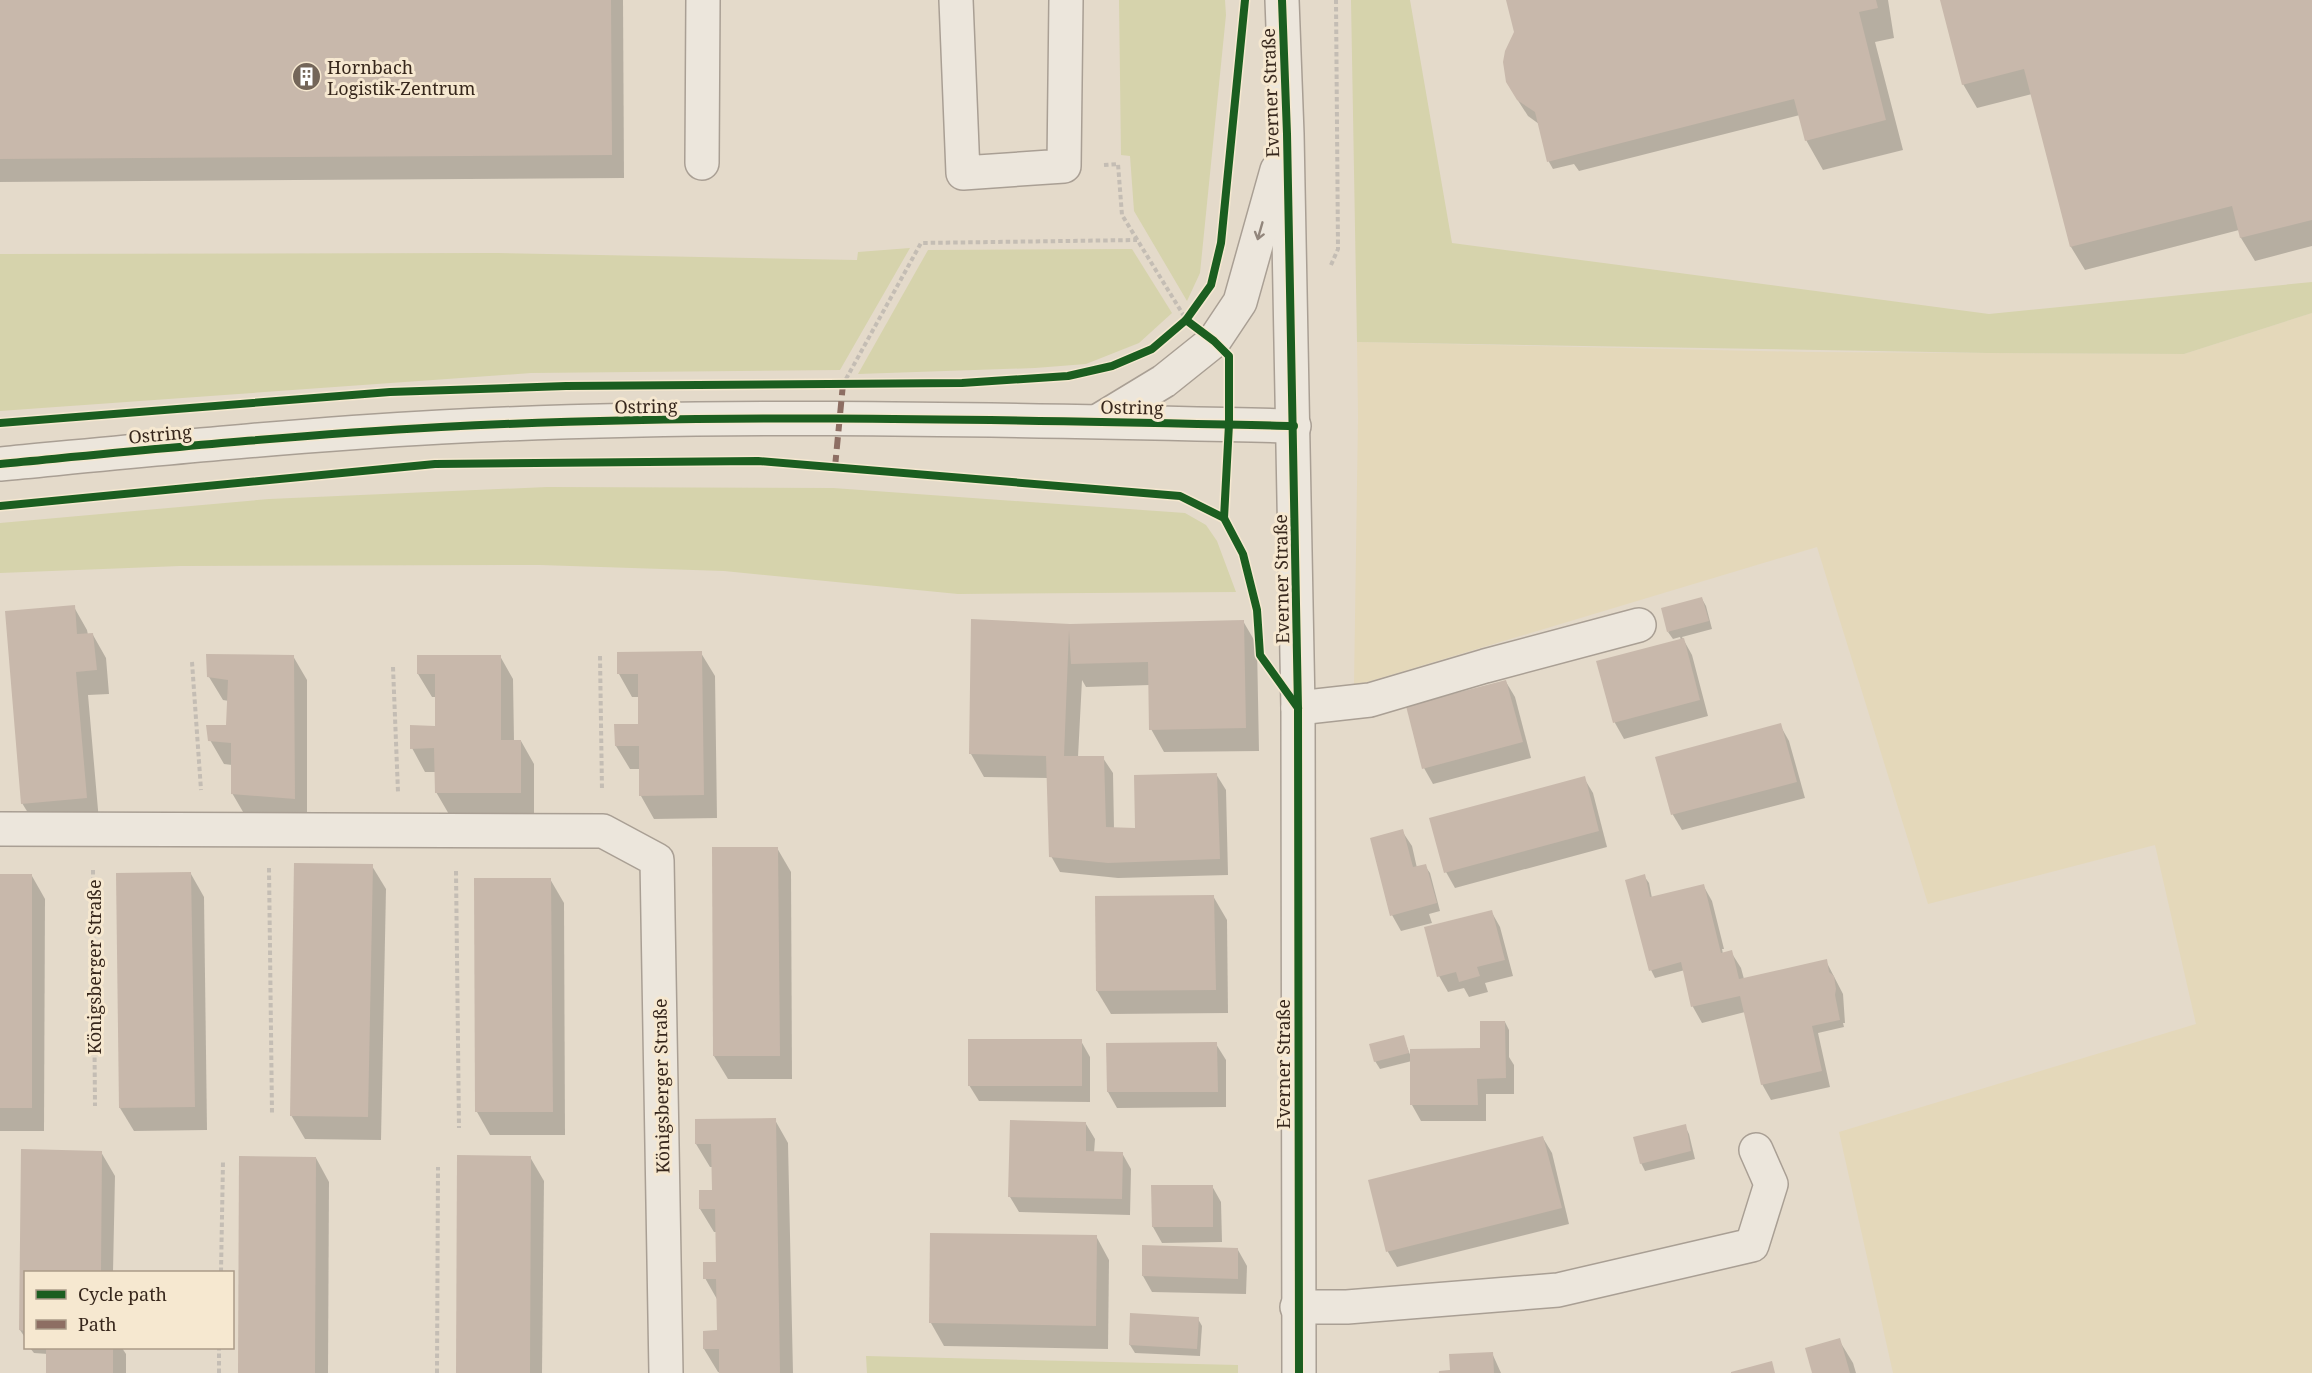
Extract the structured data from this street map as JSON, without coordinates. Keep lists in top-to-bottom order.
{
  "streets": {
    "street": ["Everner Straße", "Ostring", "Königsberger Straße"]
  },
  "crossings": [
    ["Everner Straße", "Ostring"]
  ],
  "places": {
    "building": ["Hornbach Logistik-Zentrum"]
  },
  "legend": ["Cycle path", "Path"]
}
